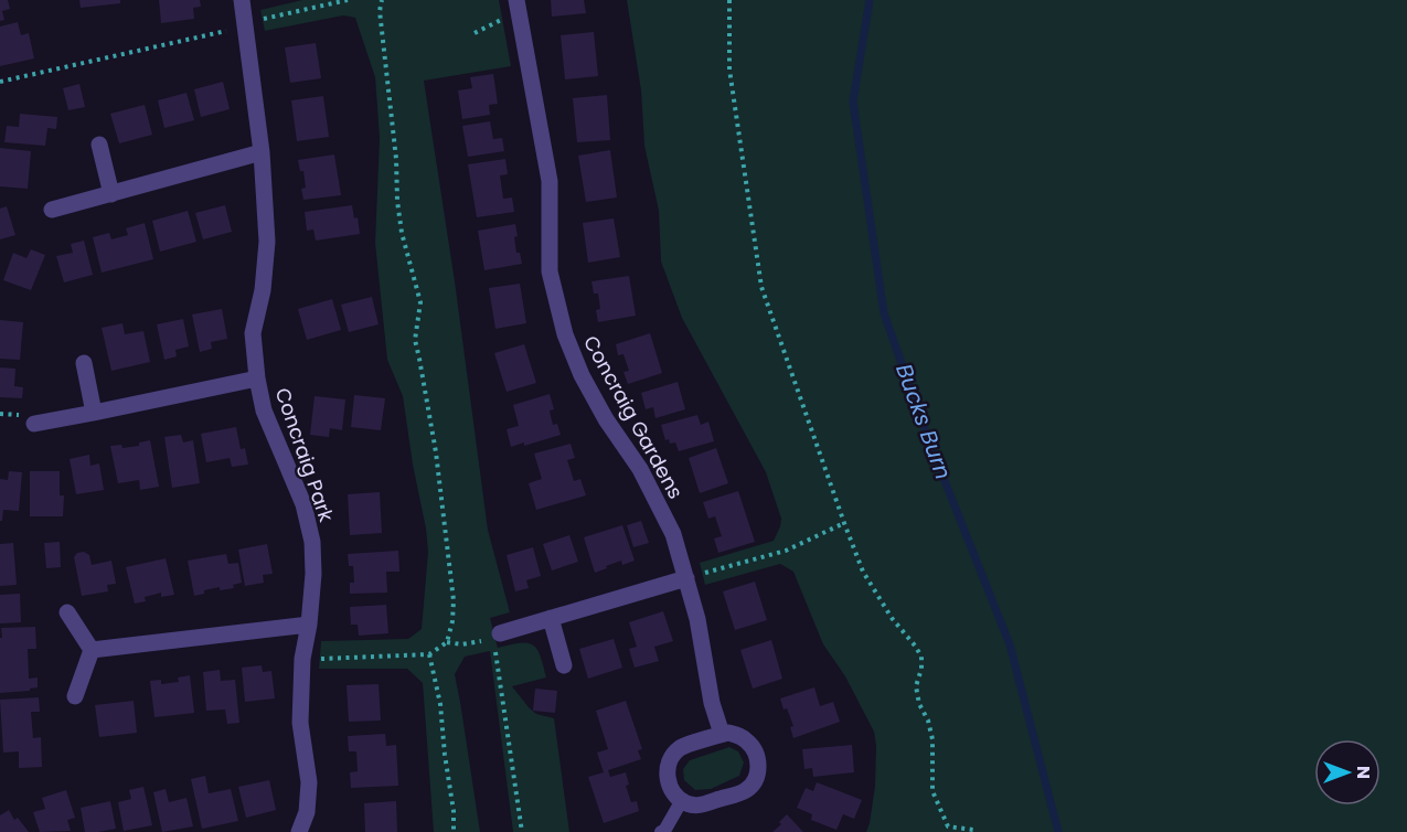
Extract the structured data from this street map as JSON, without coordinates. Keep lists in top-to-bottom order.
{
  "streets": {
    "street": ["Concraig Gardens", "Concraig Park"]
  },
  "water": ["Bucks Burn"],
  "north": "right"
}
